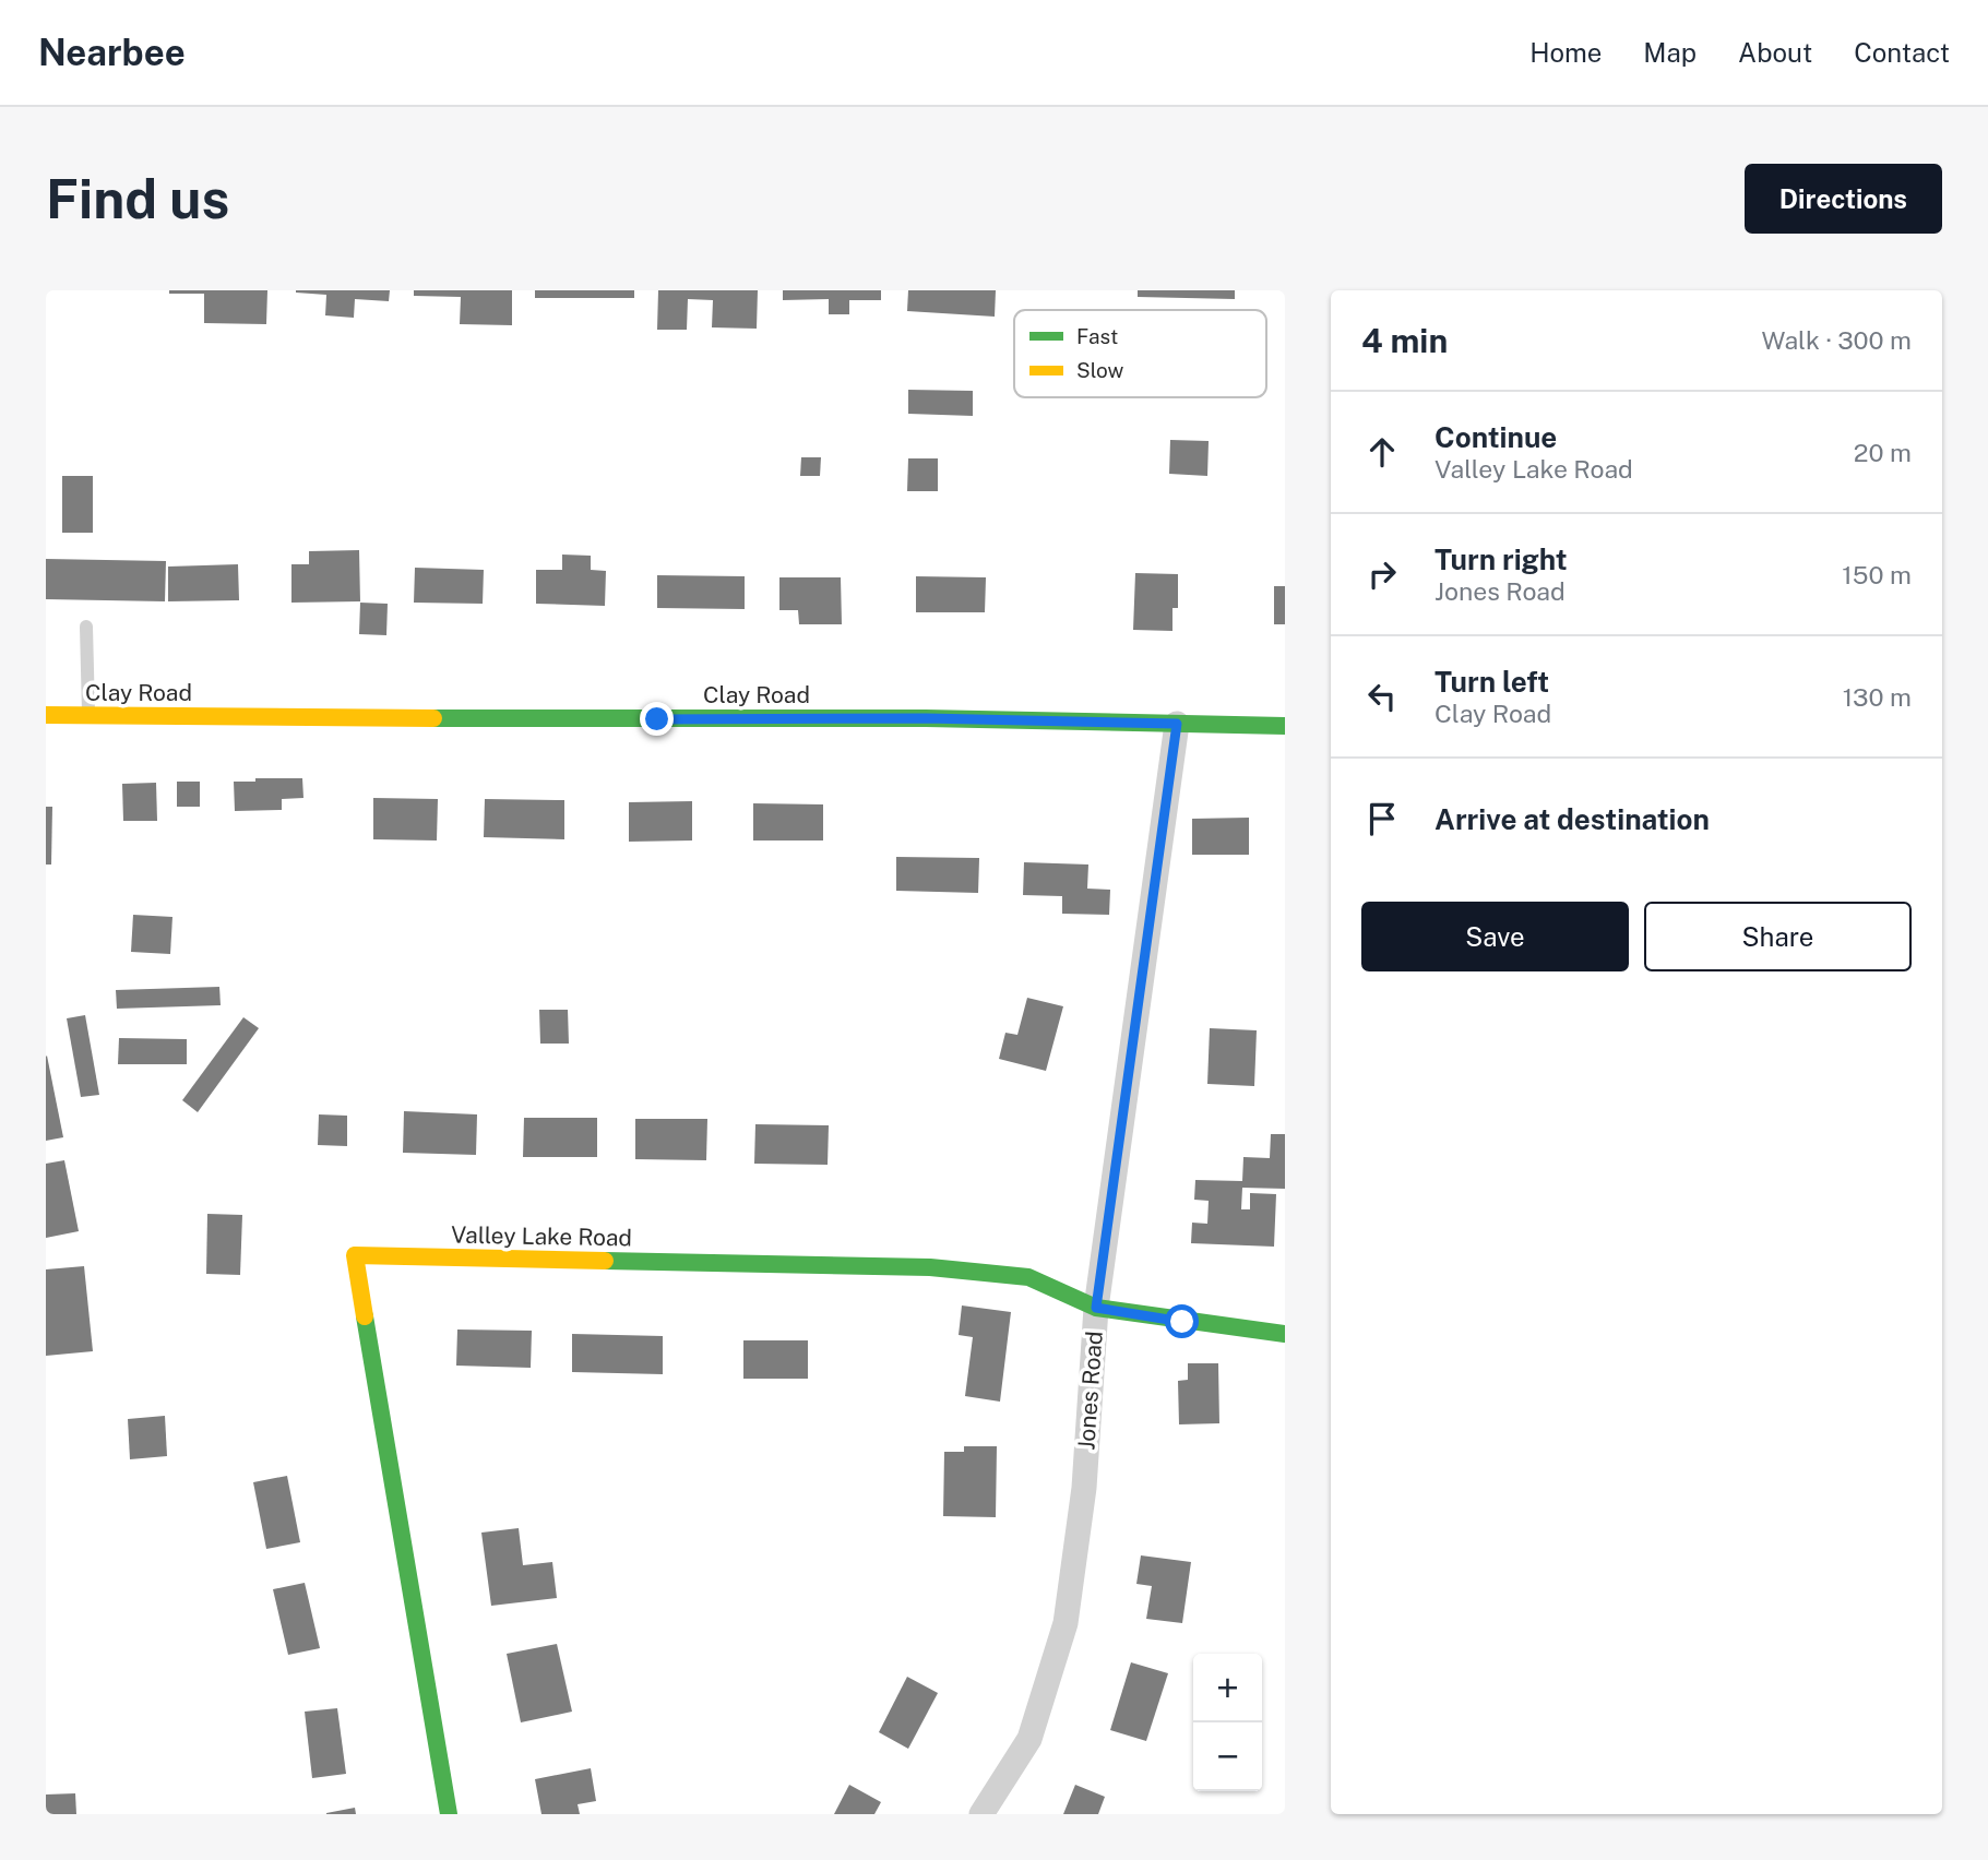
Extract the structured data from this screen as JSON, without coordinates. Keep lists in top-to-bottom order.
{
  "streets": {
    "street": ["Clay Road", "Valley Lake Road", "Jones Road"]
  },
  "crossings": [
    ["Clay Road", "Jones Road"],
    ["Valley Lake Road", "Jones Road"]
  ],
  "legend": ["Fast", "Slow"],
  "page": {
    "header": "Nearbee",
    "nav": [
      "Home",
      "Map",
      "About",
      "Contact"
    ],
    "buttons": [
      "Directions",
      ["Save", "Share"]
    ],
    "title": "Find us",
    "heading": ["4 min", "Walk · 300 m"],
    "list": [
      ["Continue", "Valley Lake Road", "20 m"],
      ["Turn right", "Jones Road", "150 m"],
      ["Turn left", "Clay Road", "130 m"],
      "Arrive at destination"
    ],
    "map_buttons": ["+", "−"]
  }
}
